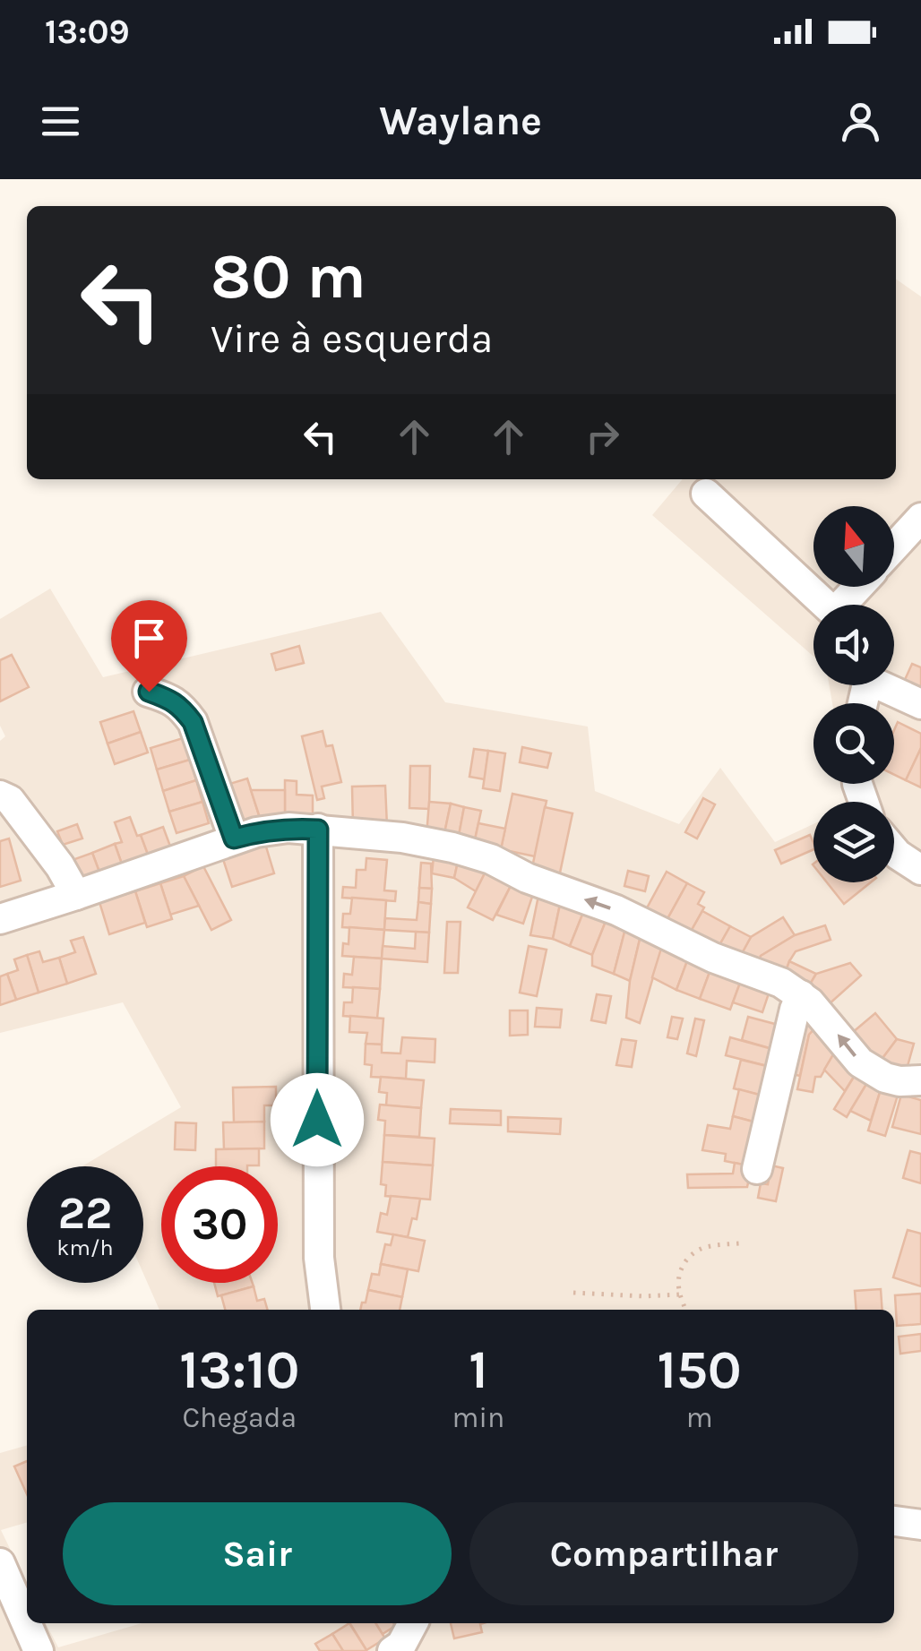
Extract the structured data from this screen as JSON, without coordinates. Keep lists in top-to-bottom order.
{
  "north": "top",
  "page": {
    "status": "13:09",
    "header": "Waylane",
    "turn": ["80 m", "Vire à esquerda"],
    "speed": "22 km/h",
    "limit": "30",
    "eta": [
      "13:10",
      "Chegada",
      "1",
      "min",
      "150",
      "m"
    ],
    "buttons": ["Sair", "Compartilhar"]
  }
}
